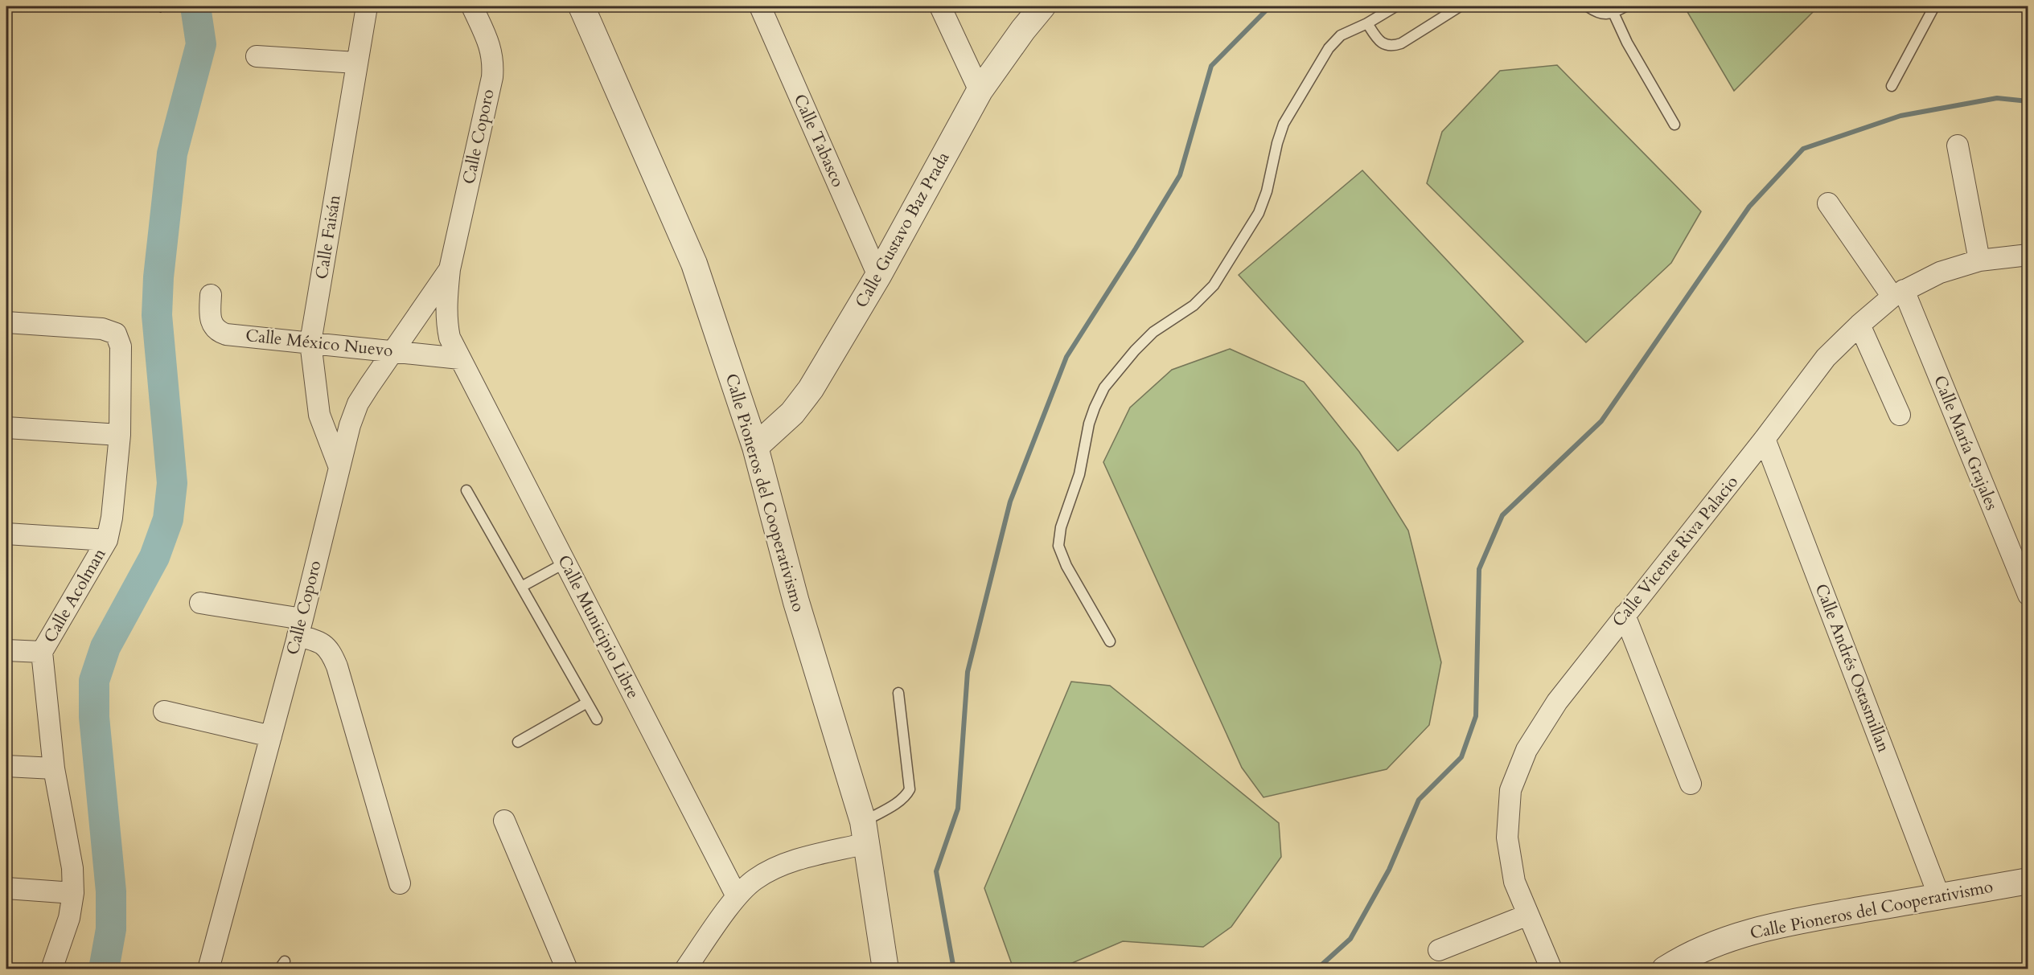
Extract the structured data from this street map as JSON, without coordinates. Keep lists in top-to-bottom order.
{
  "streets": {
    "street": [
      "Calle Coporo",
      "Calle Tabasco",
      "Calle Gustavo Baz Prada",
      "Calle Faisán",
      "Calle México Nuevo",
      "Calle María Grajales",
      "Calle Pioneros del Cooperativismo",
      "Calle Vicente Riva Palacio",
      "Calle Acolman",
      "Calle Municipio Libre",
      "Calle Andrés Ostasmillan"
    ]
  },
  "crossings": [
    ["Calle Coporo", "Calle Faisán"],
    ["Calle Coporo", "Calle México Nuevo"],
    ["Calle Coporo", "Calle Municipio Libre"],
    ["Calle Tabasco", "Calle Gustavo Baz Prada"],
    ["Calle Gustavo Baz Prada", "Calle Pioneros del Cooperativismo"],
    ["Calle Faisán", "Calle México Nuevo"],
    ["Calle México Nuevo", "Calle Municipio Libre"],
    ["Calle María Grajales", "Calle Vicente Riva Palacio"],
    ["Calle Pioneros del Cooperativismo", "Calle Andrés Ostasmillan"],
    ["Calle Vicente Riva Palacio", "Calle Andrés Ostasmillan"]
  ]
}
